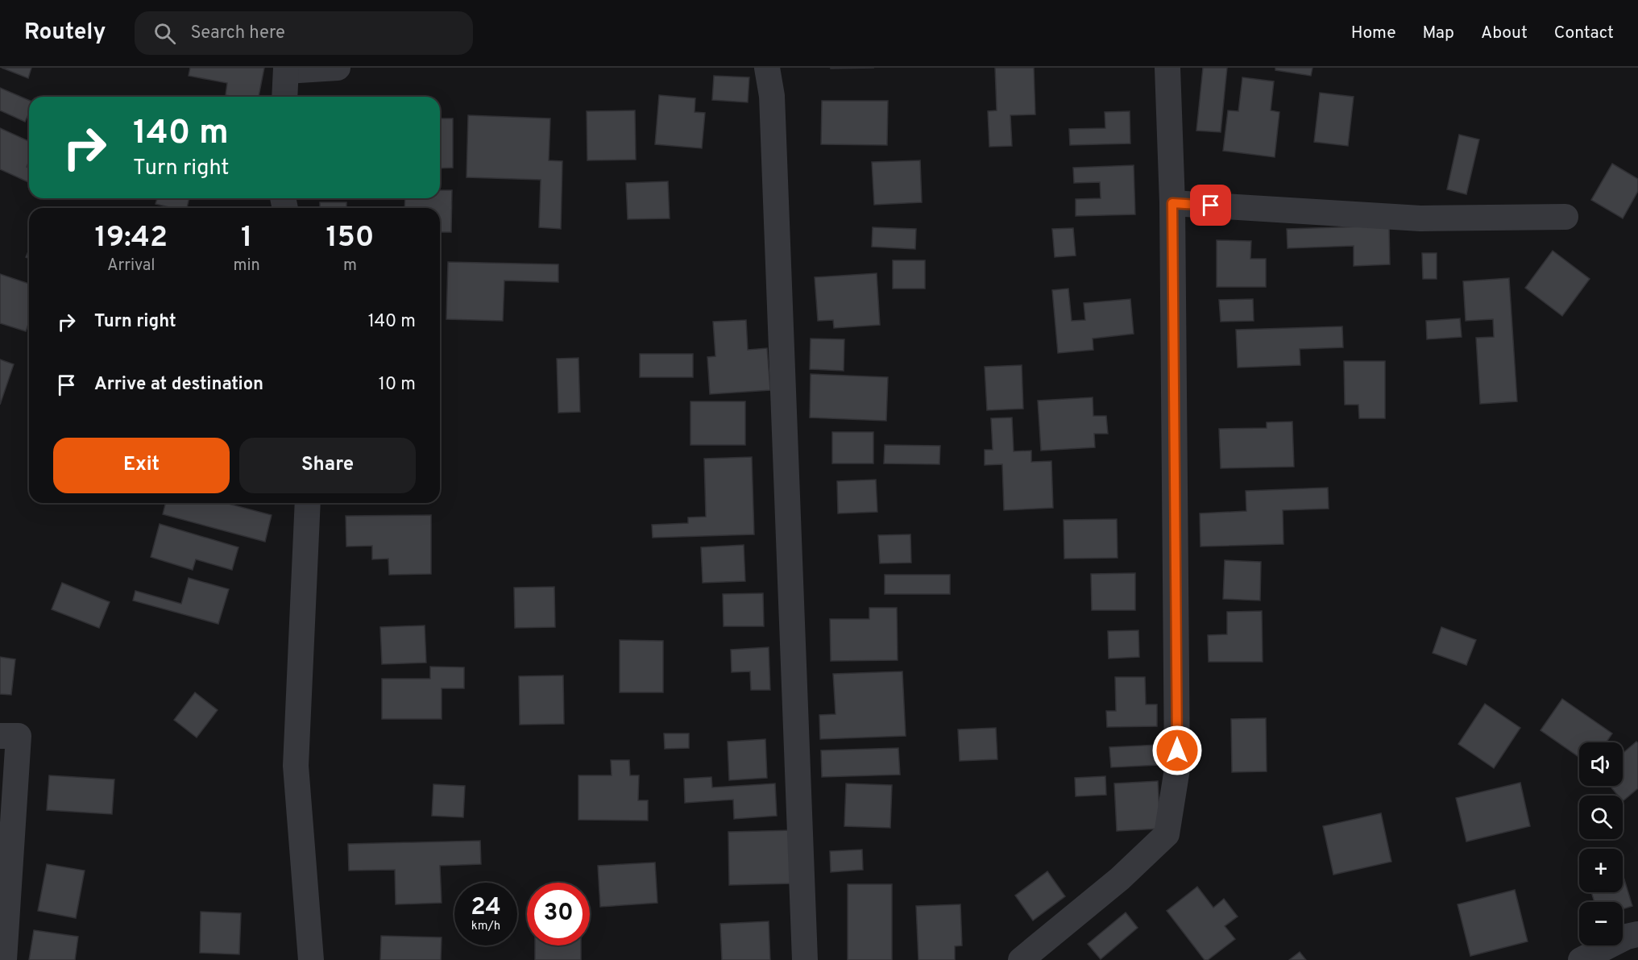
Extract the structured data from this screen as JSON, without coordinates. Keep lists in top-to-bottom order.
{
  "page": {
    "header": "Routely",
    "search": "Search here",
    "nav": [
      "Home",
      "Map",
      "About",
      "Contact"
    ],
    "turn": ["140 m", "Turn right"],
    "eta": [
      "19:42",
      "Arrival",
      "1",
      "min",
      "150",
      "m"
    ],
    "list": [
      {
        "name": "Turn right",
        "value": "140 m"
      },
      {
        "name": "Arrive at destination",
        "value": "10 m"
      }
    ],
    "buttons": ["Exit", "Share"],
    "map_buttons": ["+", "−"],
    "speed": "24 km/h",
    "limit": "30"
  }
}
